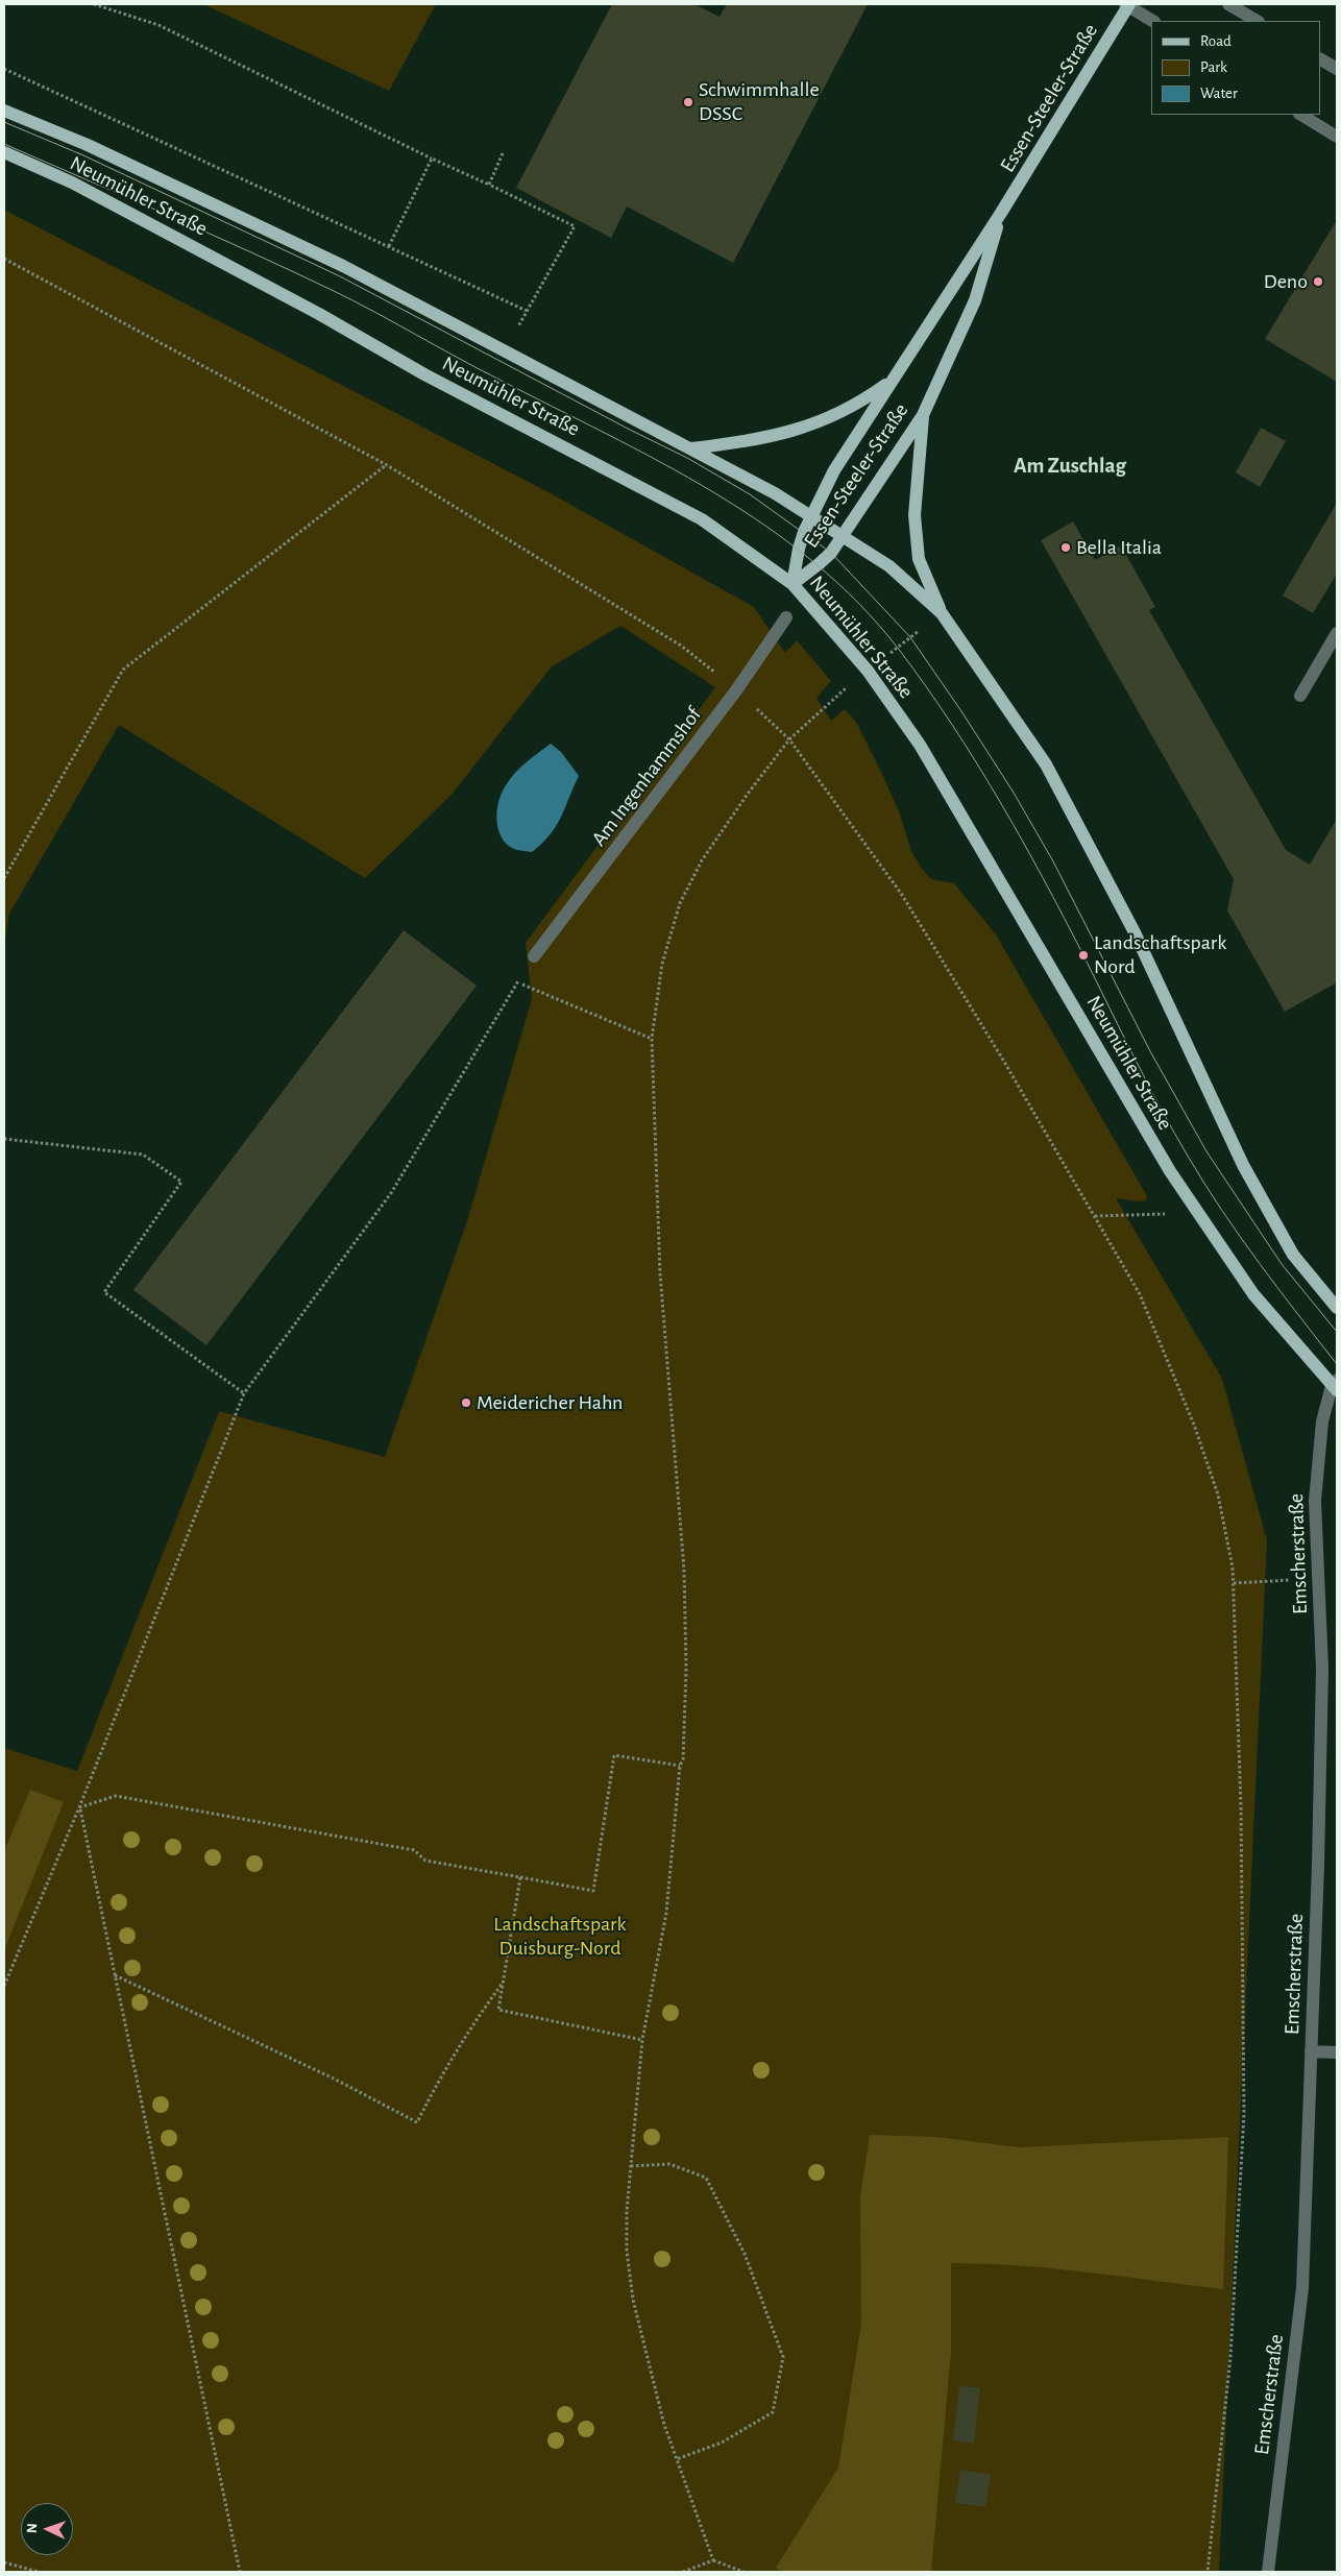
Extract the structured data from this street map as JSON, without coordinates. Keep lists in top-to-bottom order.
{
  "streets": {
    "main road": ["Essen-Steeler-Straße", "Neumühler Straße"],
    "street": ["Am Ingenhammshof", "Emscherstraße"]
  },
  "crossings": [
    ["Essen-Steeler-Straße", "Neumühler Straße"],
    ["Neumühler Straße", "Emscherstraße"]
  ],
  "districts": ["Am Zuschlag"],
  "parks": ["Landschaftspark Duisburg-Nord"],
  "places": [
    "Schwimmhalle DSSC",
    "Deno",
    "Bella Italia",
    "Landschaftspark Nord",
    "Meidericher Hahn"
  ],
  "legend": ["Road", "Park", "Water"],
  "north": "left"
}
